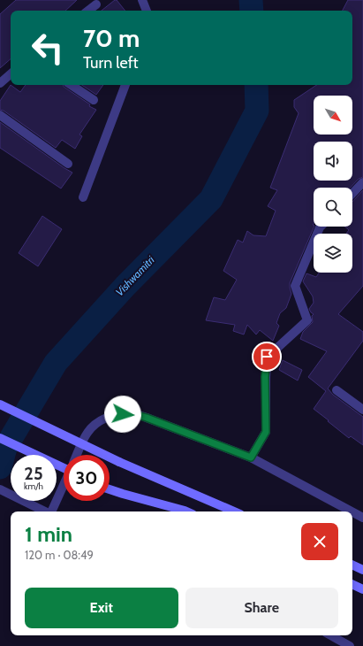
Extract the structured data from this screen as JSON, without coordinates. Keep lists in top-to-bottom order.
{
  "water": ["Vishwamitri"],
  "north": "bottom right",
  "page": {
    "turn": ["70 m", "Turn left"],
    "speed": "25 km/h",
    "limit": "30",
    "heading": ["1 min", "120 m · 08:49"],
    "buttons": ["Exit", "Share"]
  }
}
